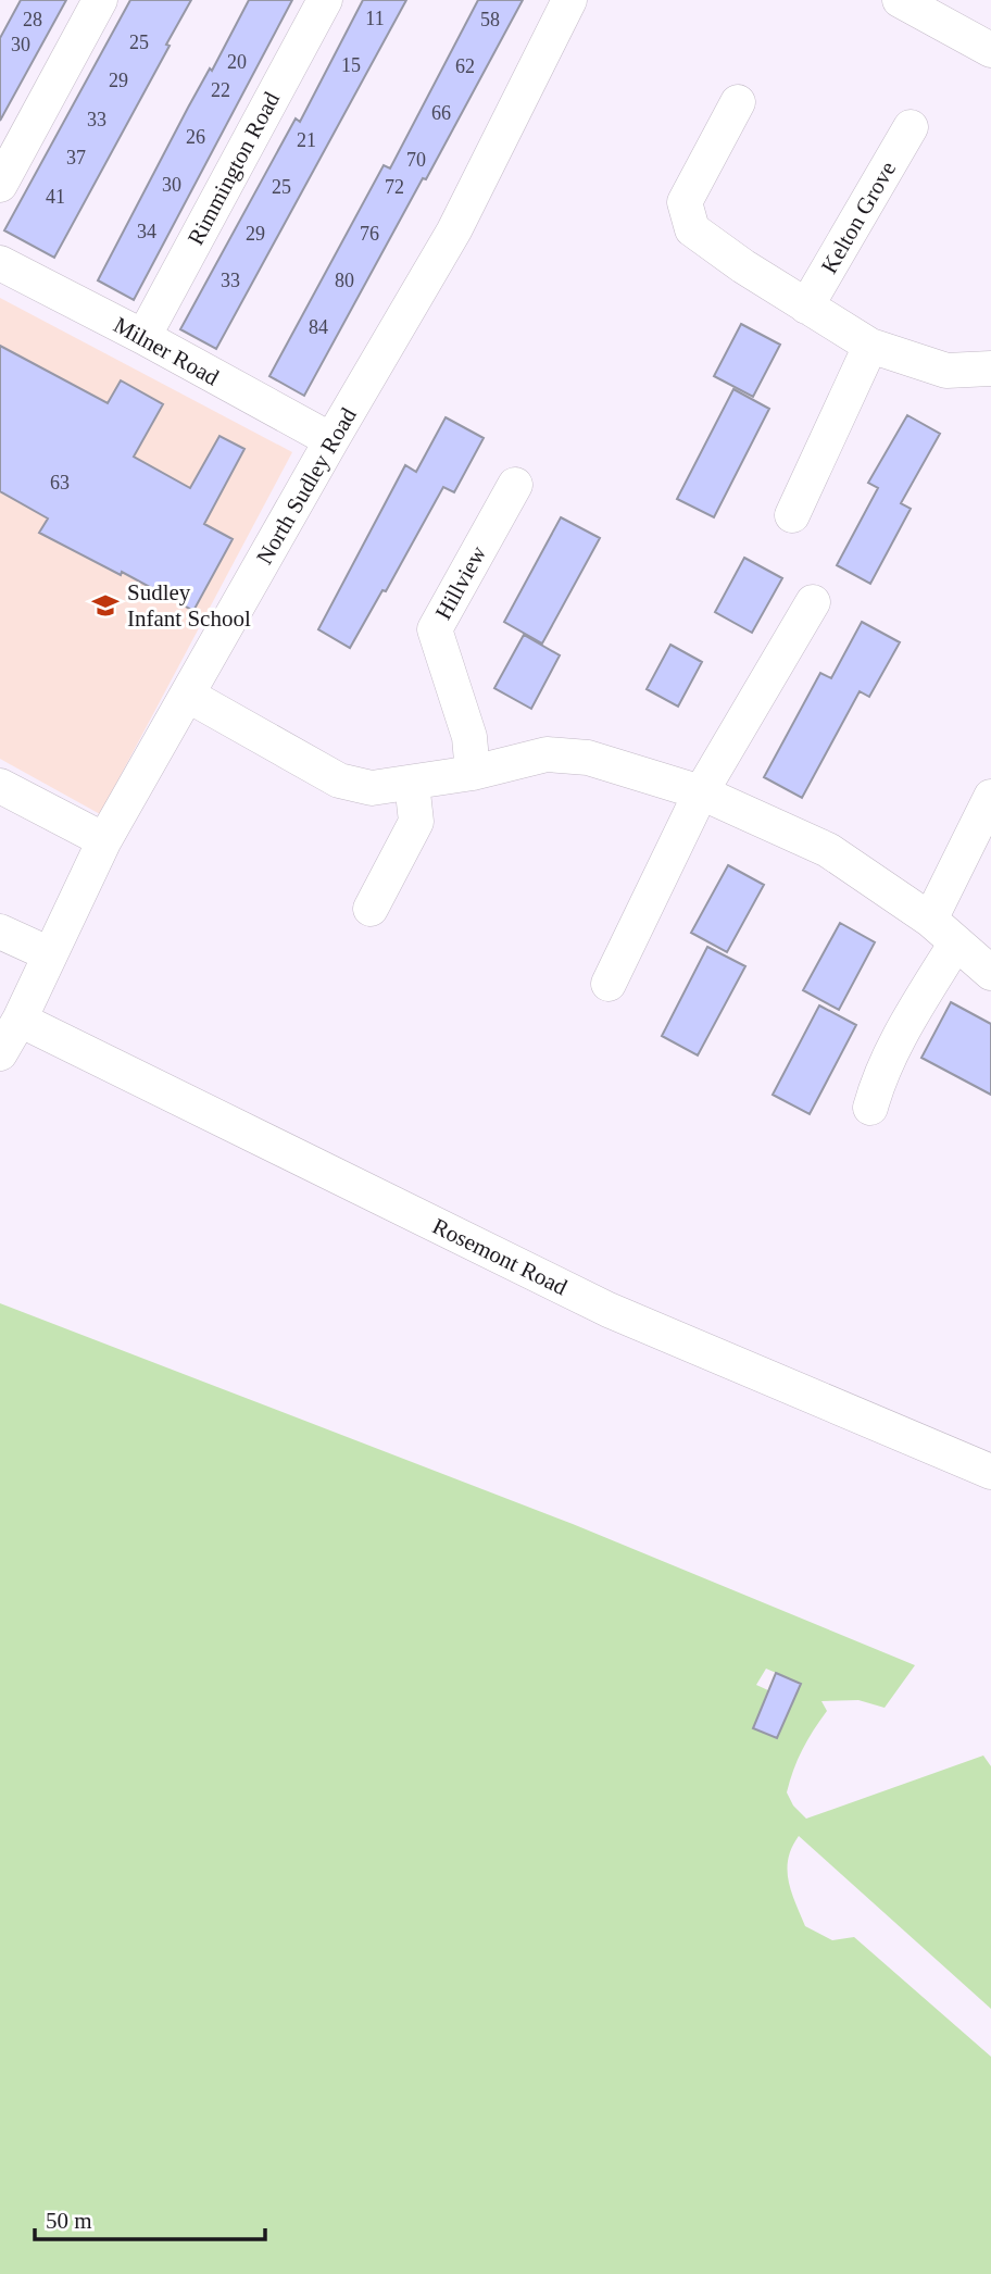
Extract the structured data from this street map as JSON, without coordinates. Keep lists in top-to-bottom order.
{
  "streets": {
    "street": [
      "Rimmington Road",
      "Kelton Grove",
      "Milner Road",
      "North Sudley Road",
      "Hillview",
      "Rosemont Road"
    ]
  },
  "crossings": [
    ["Rimmington Road", "Milner Road"],
    ["Milner Road", "North Sudley Road"],
    ["North Sudley Road", "Rosemont Road"]
  ],
  "places": {
    "school or university": ["Sudley Infant School"]
  },
  "house_numbers": [
    "11",
    "28",
    "58",
    "25",
    "30",
    "20",
    "15",
    "62",
    "29",
    "22",
    "66",
    "33",
    "26",
    "21",
    "37",
    "70",
    "30",
    "25",
    "72",
    "41",
    "34",
    "29",
    "76",
    "33",
    "80",
    "84",
    "63"
  ],
  "scale_bar": "50 m"
}
